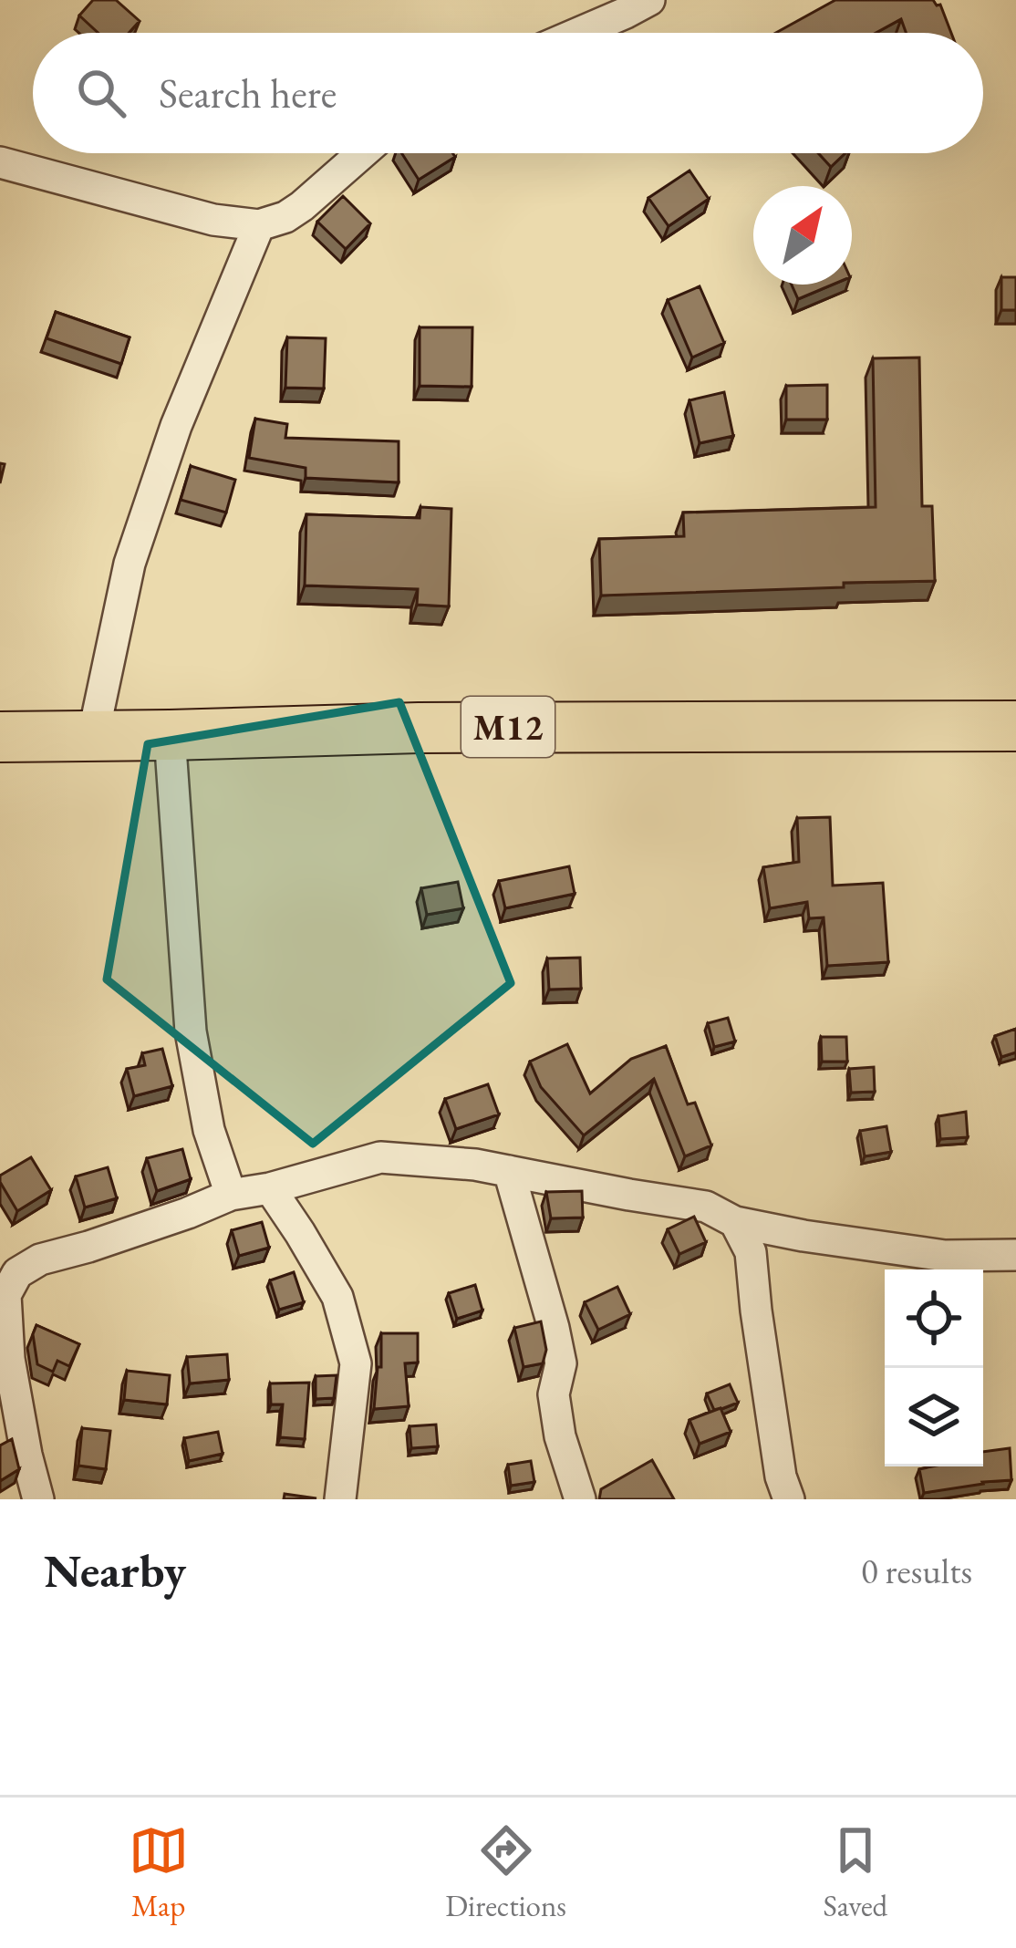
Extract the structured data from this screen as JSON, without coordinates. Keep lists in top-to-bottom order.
{
  "streets": {
    "highway": ["M12"]
  },
  "north": "top right",
  "page": {
    "search": "Search here",
    "heading": ["Nearby", "0 results"],
    "nav": ["Map", "Directions", "Saved"]
  }
}
